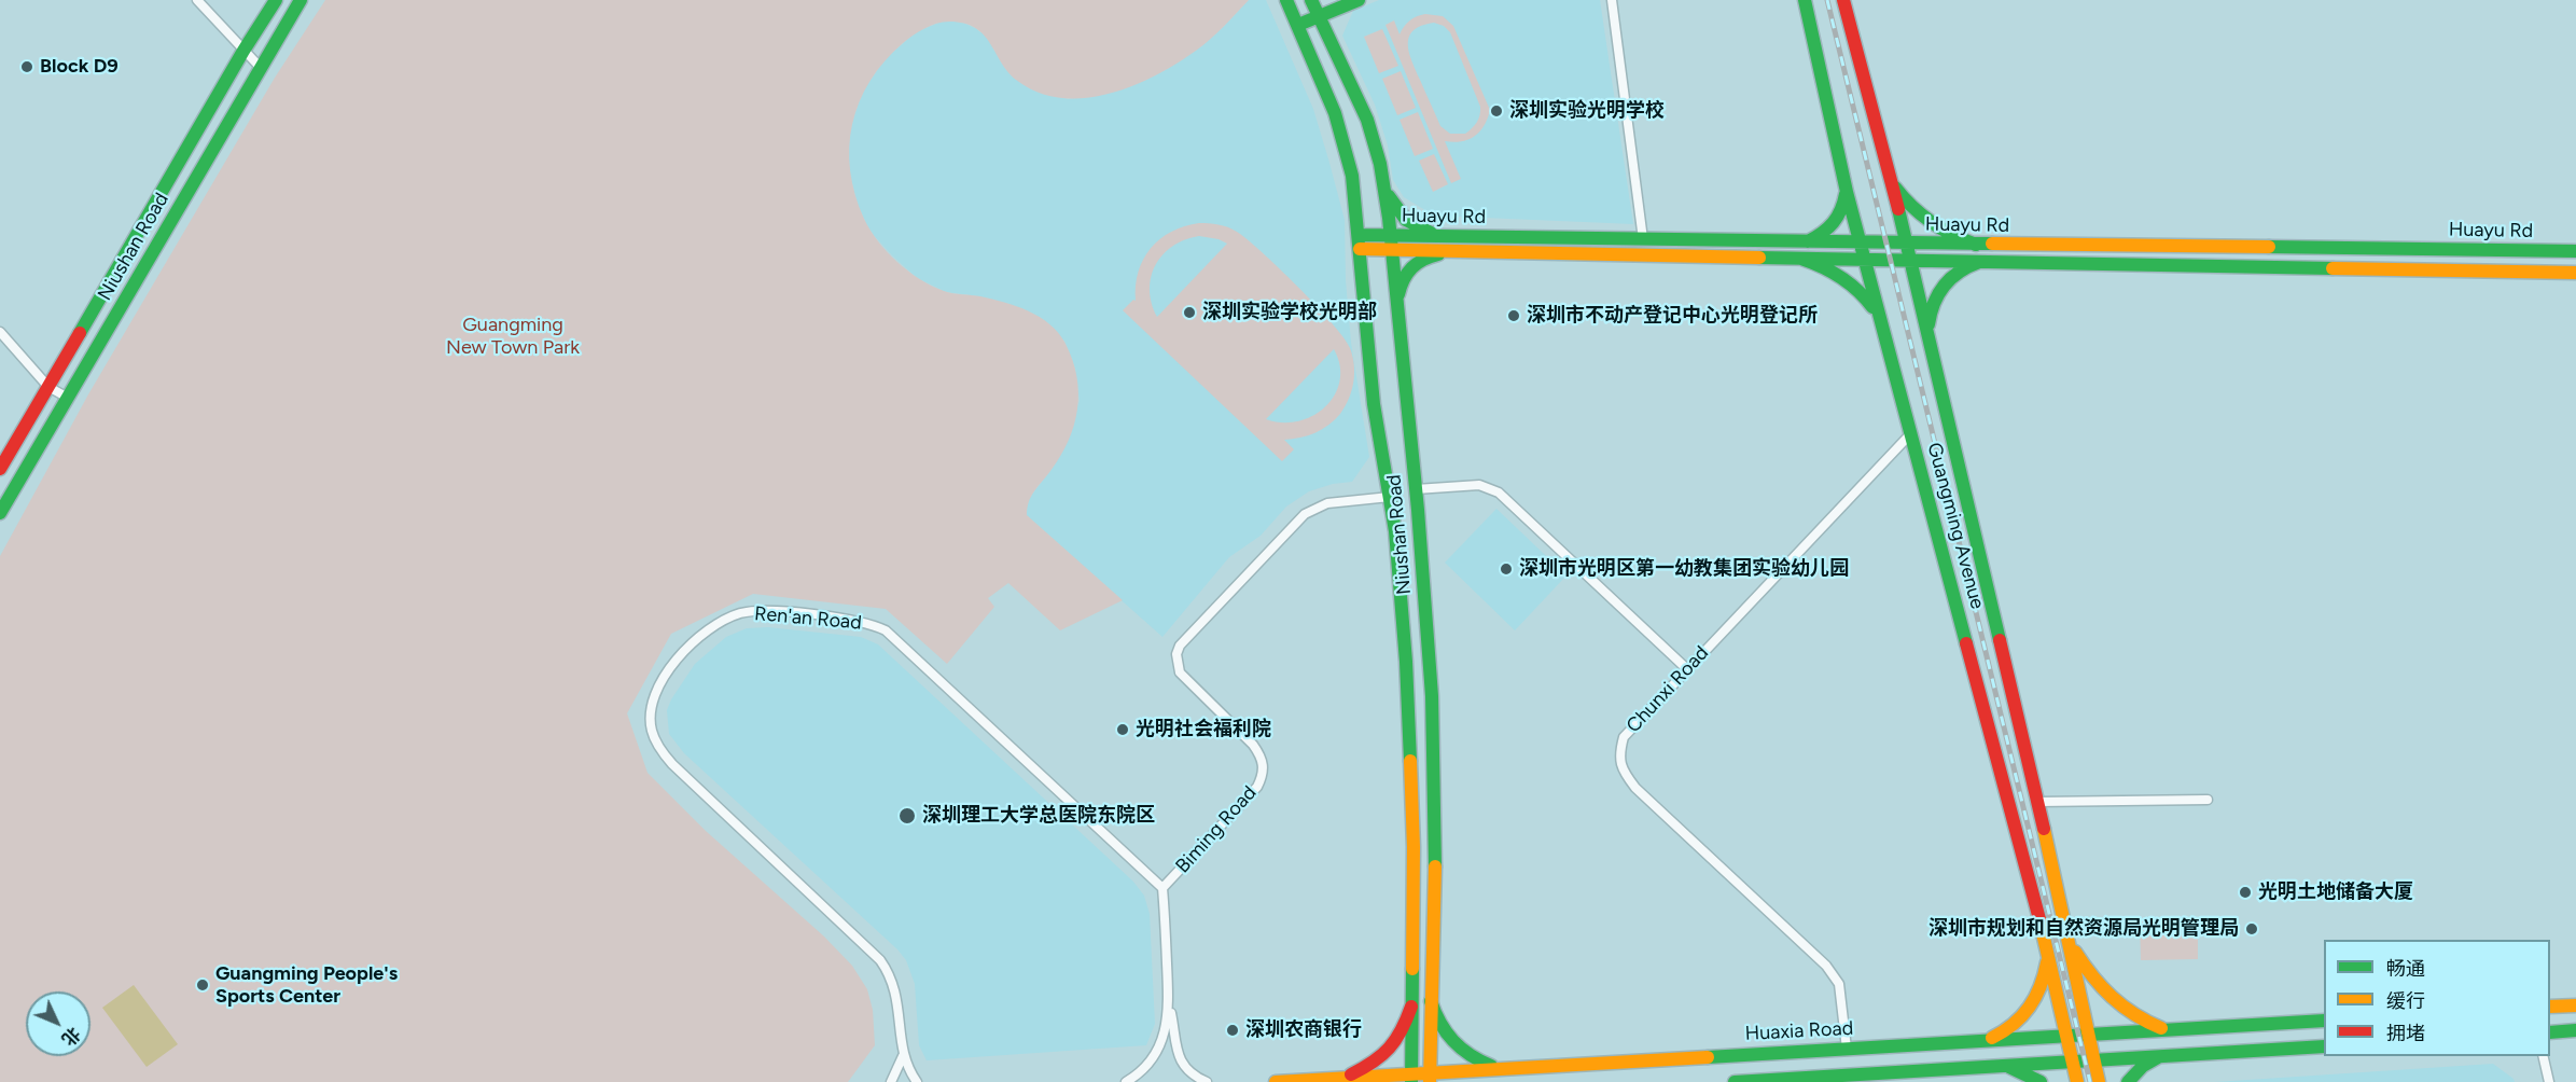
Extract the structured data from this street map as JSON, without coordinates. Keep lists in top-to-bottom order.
{
  "streets": {
    "main road": [
      "Huayu Rd",
      "Niushan Road",
      "Guangming Avenue",
      "Huaxia Road"
    ],
    "street": ["Ren'an Road", "Chunxi Road", "Biming Road"]
  },
  "crossings": [
    ["Huayu Rd", "Niushan Road"],
    ["Huayu Rd", "Guangming Avenue"],
    ["Niushan Road", "Biming Road"],
    ["Niushan Road", "Huaxia Road"],
    ["Guangming Avenue", "Chunxi Road"],
    ["Guangming Avenue", "Huaxia Road"],
    ["Ren'an Road", "Biming Road"],
    ["Chunxi Road", "Huaxia Road"]
  ],
  "parks": ["Guangming New Town Park"],
  "places": [
    "Block D9",
    "深圳实验光明学校",
    "深圳实验学校光明部",
    "深圳市不动产登记中心光明登记所",
    "深圳市光明区第一幼教集团实验幼儿园",
    "光明社会福利院",
    "深圳理工大学总医院东院区",
    "光明土地储备大厦",
    "深圳市规划和自然资源局光明管理局",
    "Guangming People's Sports Center",
    "深圳农商银行"
  ],
  "legend": ["畅通", "缓行", "拥堵"],
  "north": "bottom right"
}
